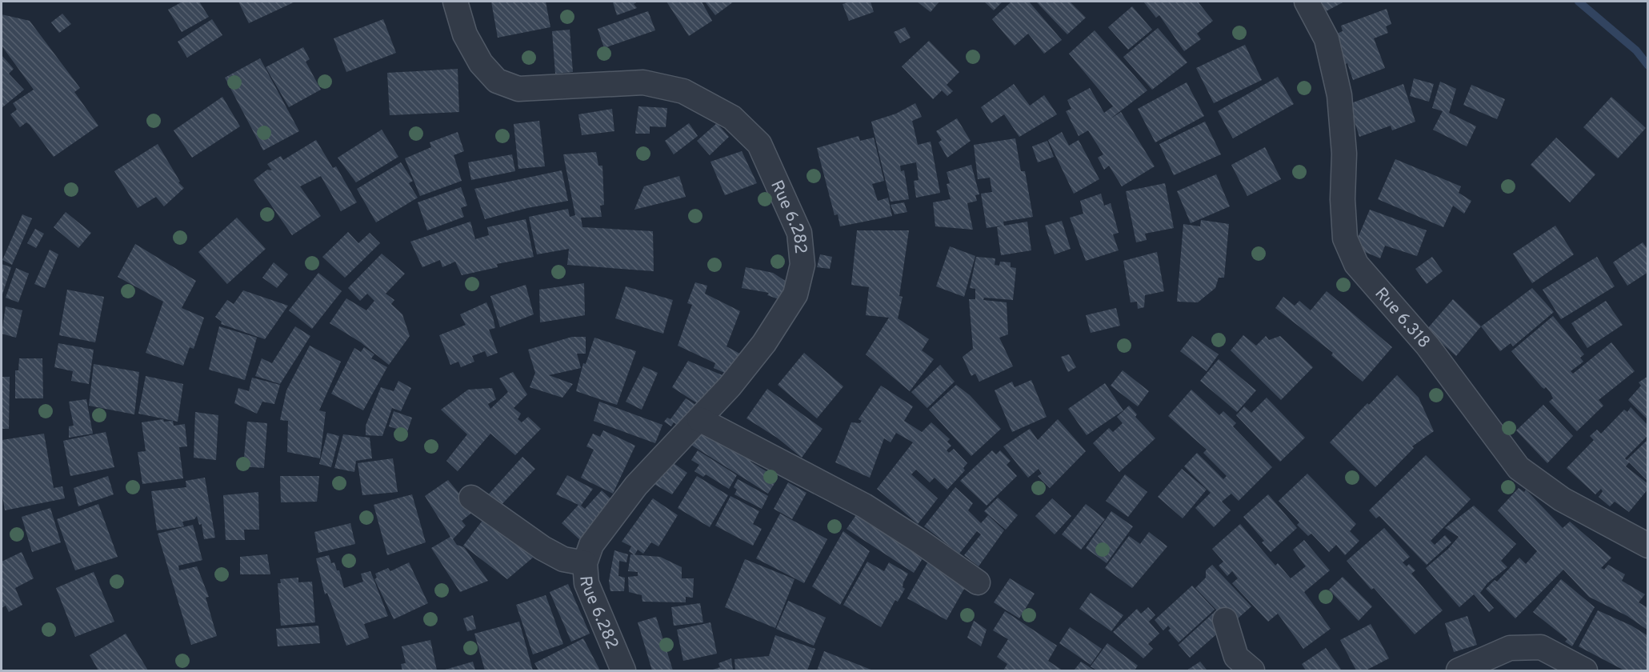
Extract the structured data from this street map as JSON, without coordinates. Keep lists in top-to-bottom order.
{
  "streets": {
    "street": ["Rue 6.282", "Rue 6.318"]
  }
}
